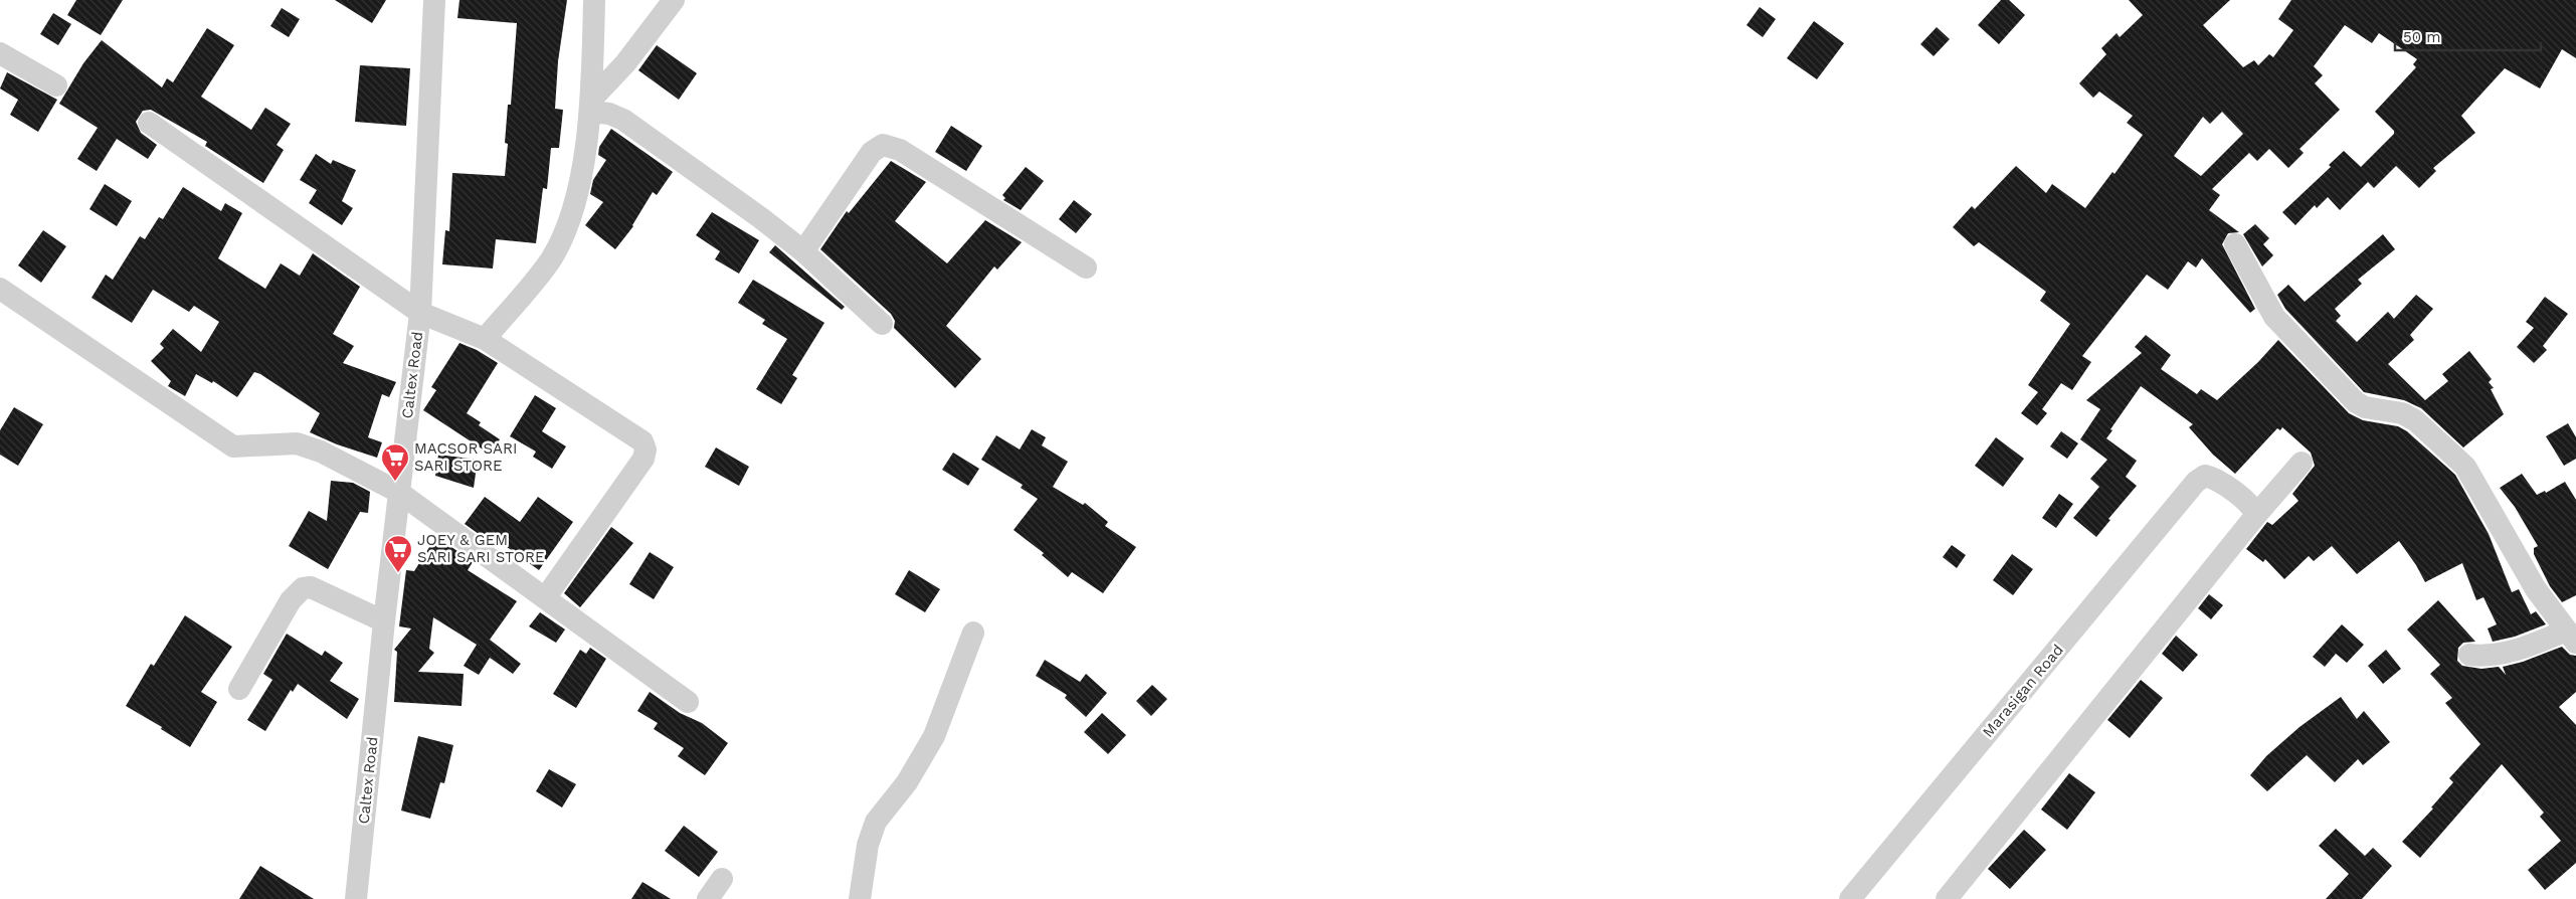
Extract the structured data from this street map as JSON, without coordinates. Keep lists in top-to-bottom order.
{
  "streets": {
    "street": ["Caltex Road", "Marasigan Road"]
  },
  "places": {
    "supermarket": ["MACSOR SARI SARI STORE", "JOEY & GEM SARI SARI STORE"]
  },
  "scale_bar": "50 m"
}
